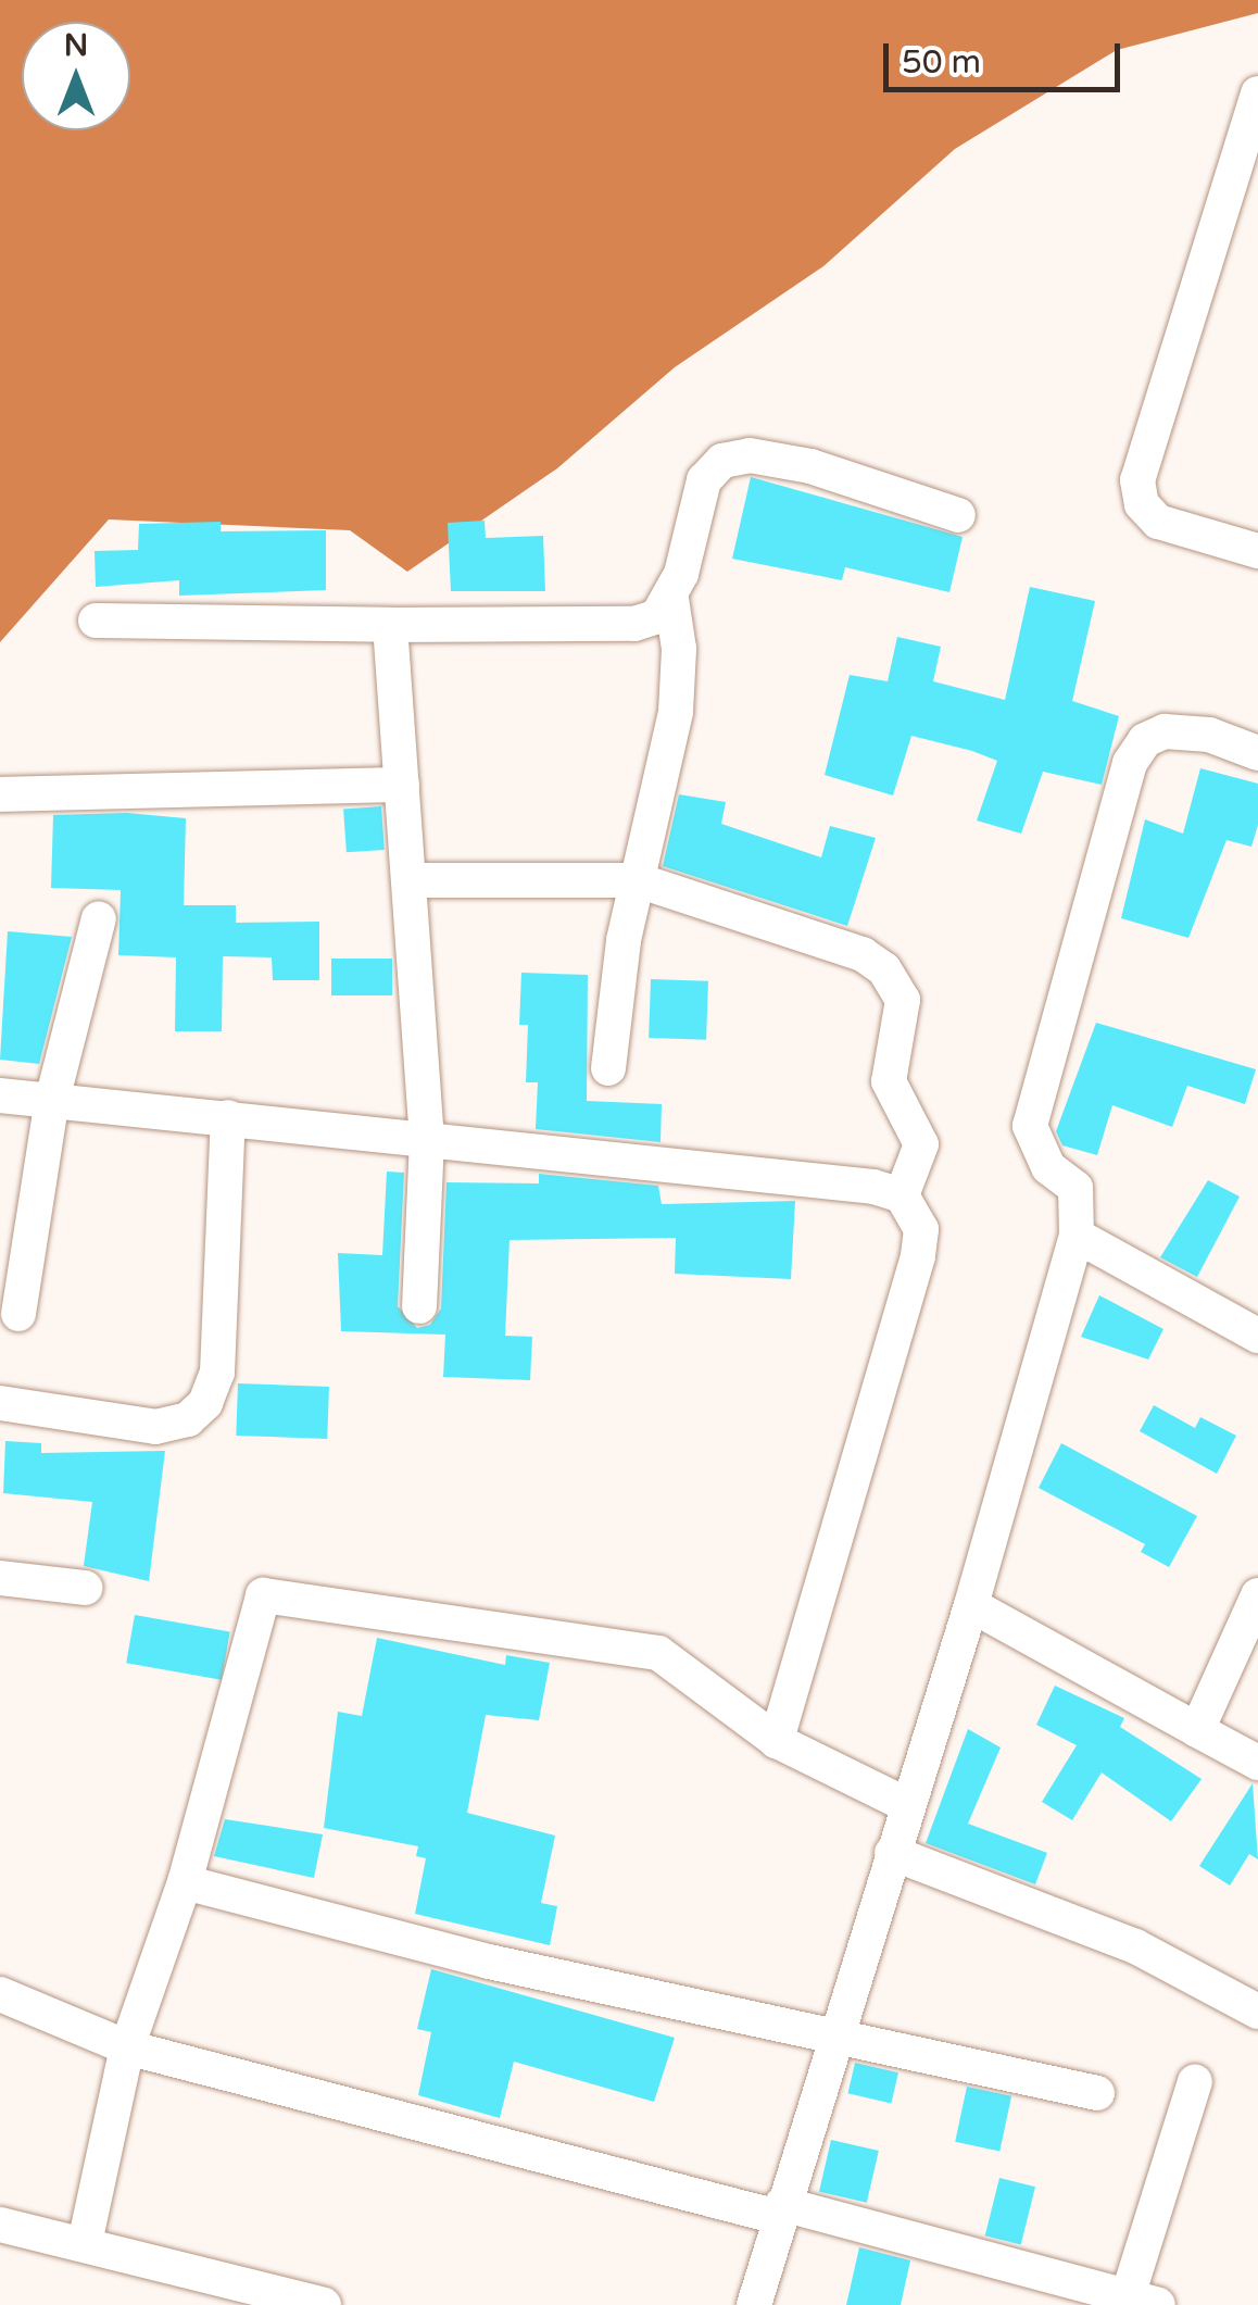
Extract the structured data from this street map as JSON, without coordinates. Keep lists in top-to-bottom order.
{
  "scale_bar": "50 m",
  "north": "top"
}
